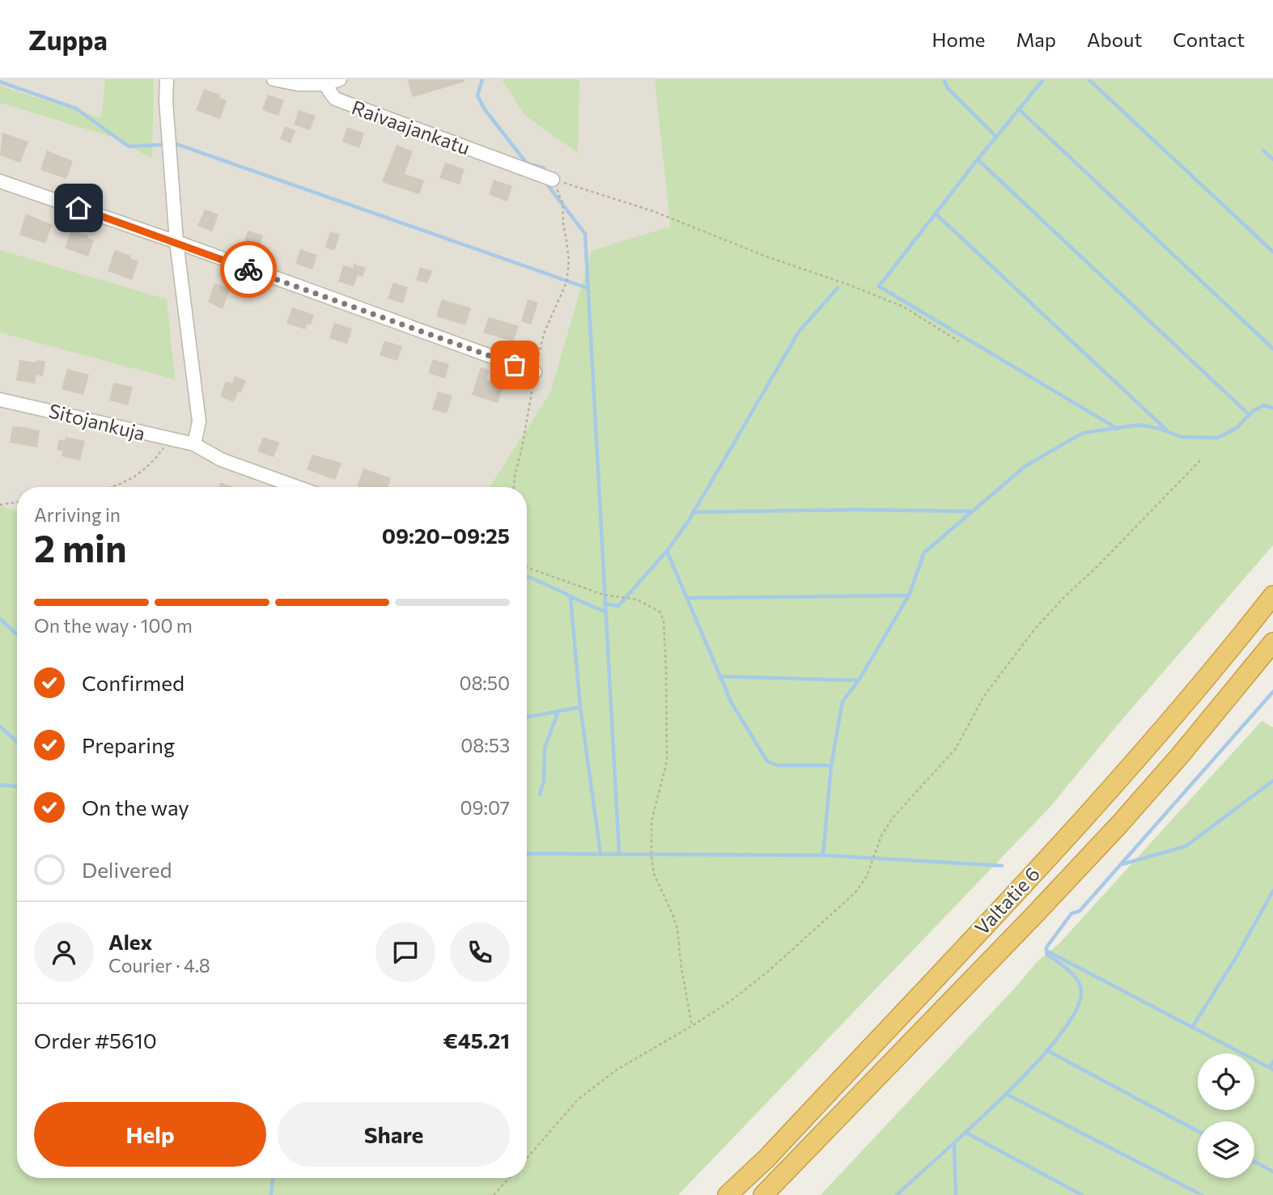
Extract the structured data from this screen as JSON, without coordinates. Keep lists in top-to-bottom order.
{
  "streets": {
    "highway": ["Valtatie 6"],
    "street": ["Raivaajankatu", "Sitojankuja"]
  },
  "page": {
    "header": "Zuppa",
    "nav": [
      "Home",
      "Map",
      "About",
      "Contact"
    ],
    "heading": ["2 min", "Arriving in", "09:20–09:25"],
    "panel": [
      "Alex",
      "Courier · 4.8",
      "Order #5610",
      "€45.21"
    ],
    "bar": "On the way · 100 m",
    "list": [
      ["Confirmed", "08:50"],
      ["Preparing", "08:53"],
      ["On the way", "09:07"],
      "Delivered"
    ],
    "buttons": ["Help", "Share"]
  }
}
